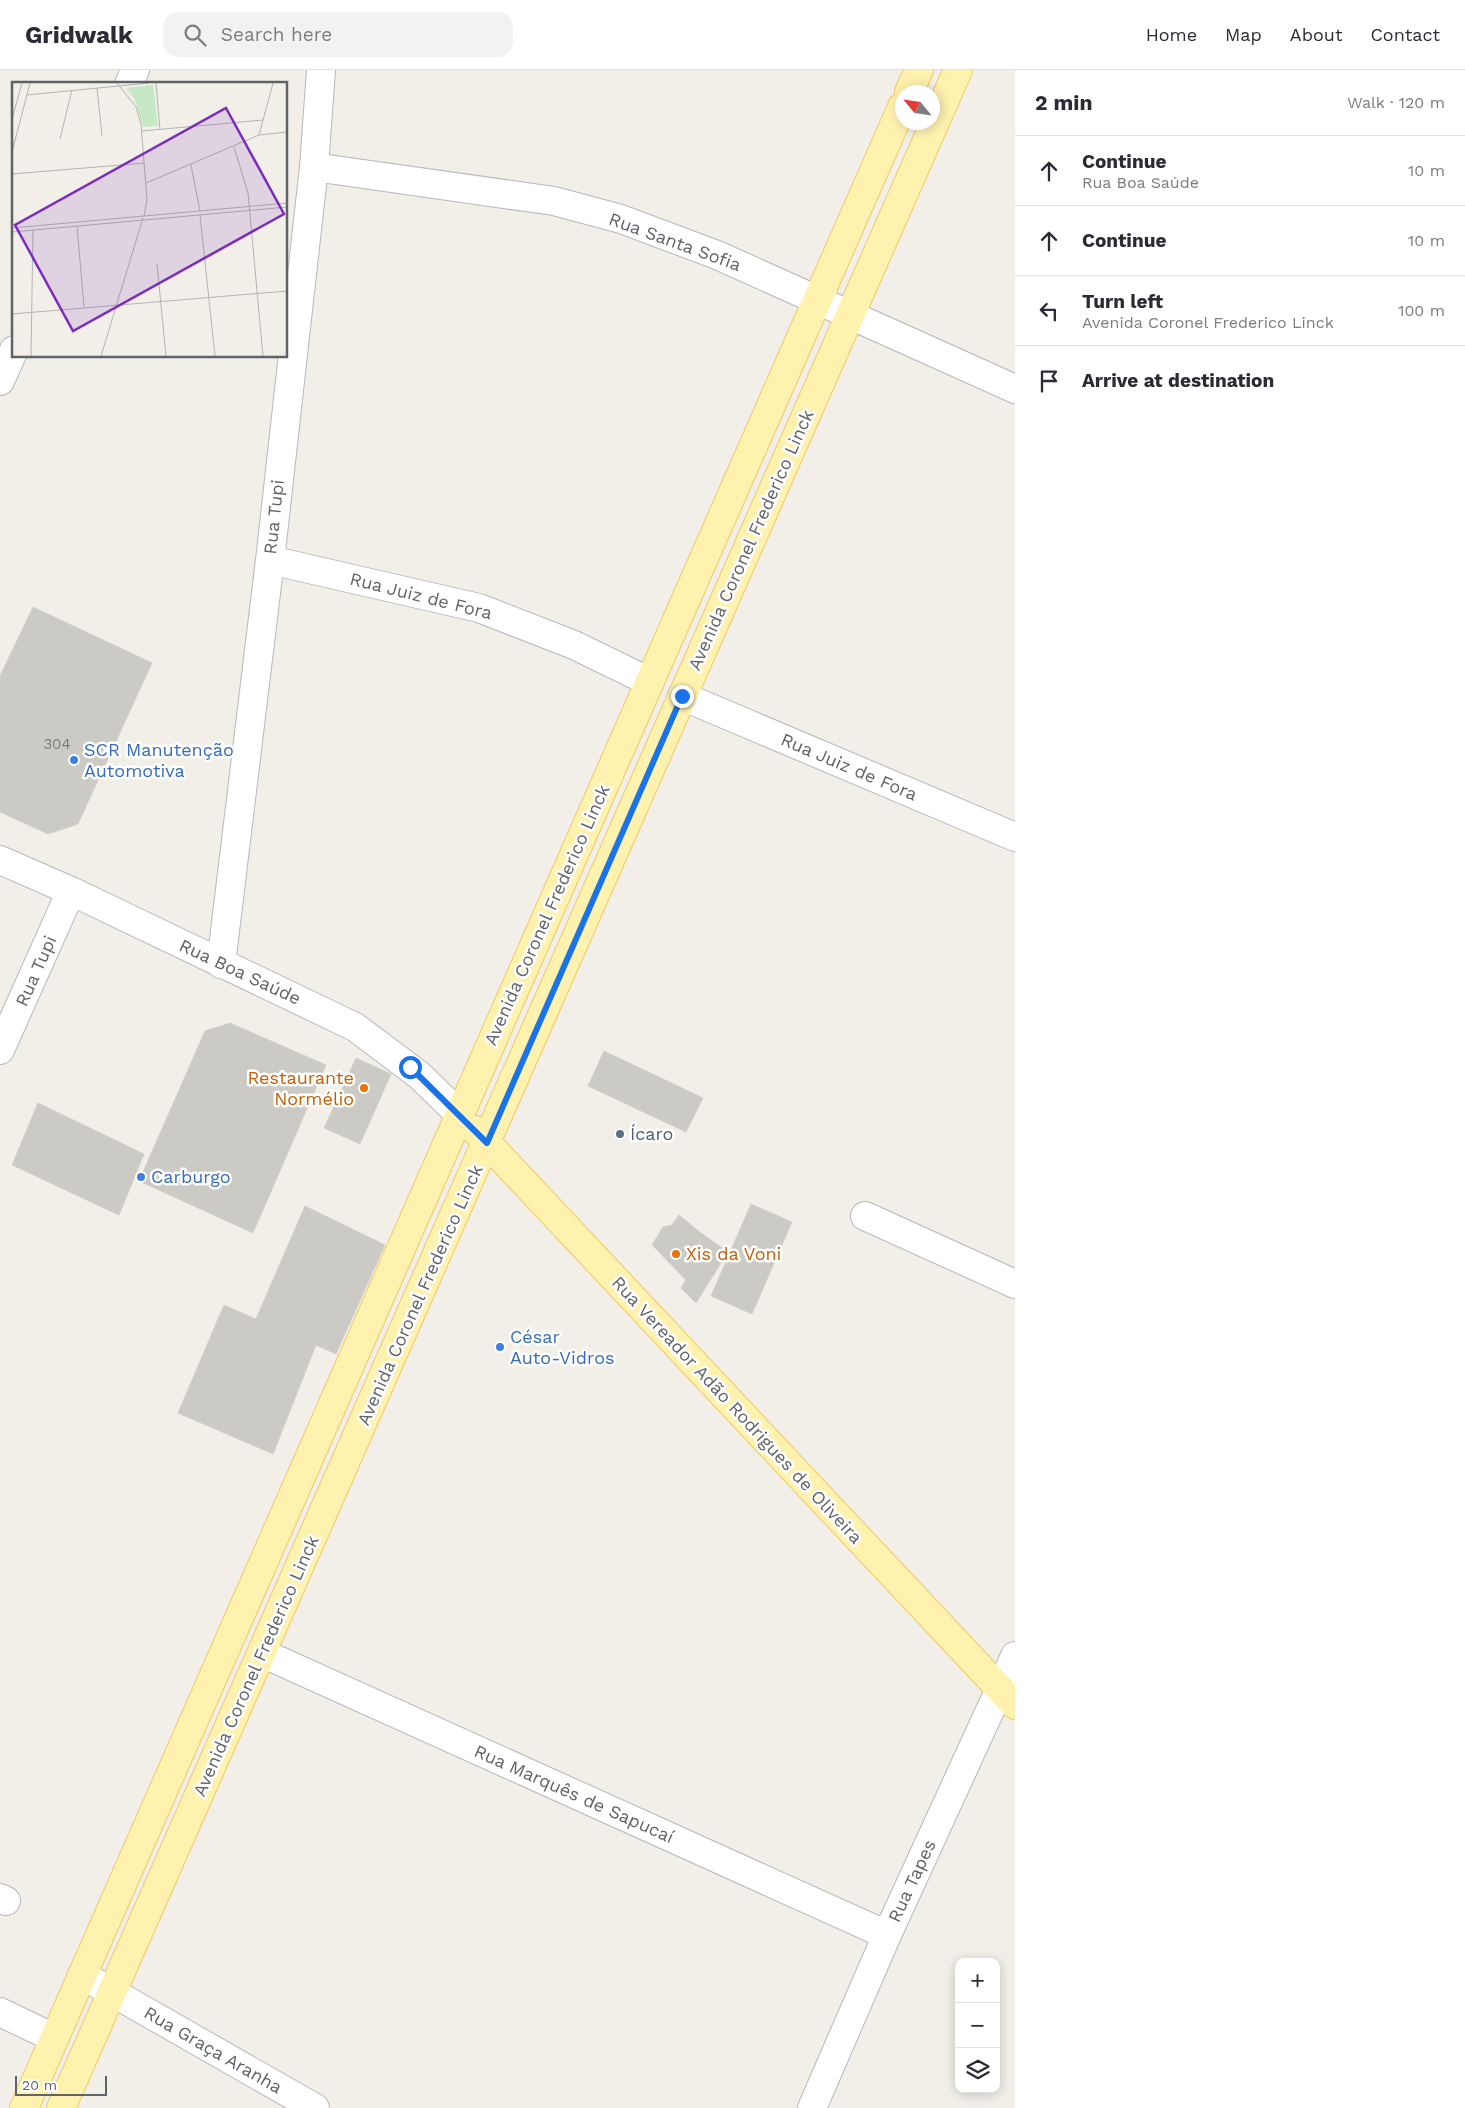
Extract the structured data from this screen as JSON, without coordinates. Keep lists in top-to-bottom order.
{
  "streets": {
    "main road": ["Avenida Coronel Frederico Linck", "Rua Vereador Adão Rodrigues de Oliveira"],
    "street": [
      "Rua Santa Sofia",
      "Rua Tupi",
      "Rua Juiz de Fora",
      "Rua Boa Saúde",
      "Rua Marquês de Sapucaí",
      "Rua Tapes",
      "Rua Graça Aranha"
    ]
  },
  "crossings": [
    ["Rua Santa Sofia", "Rua Tupi"],
    ["Rua Santa Sofia", "Avenida Coronel Frederico Linck"],
    ["Rua Tupi", "Rua Juiz de Fora"],
    ["Rua Tupi", "Rua Boa Saúde"],
    ["Avenida Coronel Frederico Linck", "Rua Juiz de Fora"],
    ["Avenida Coronel Frederico Linck", "Rua Boa Saúde"],
    ["Avenida Coronel Frederico Linck", "Rua Vereador Adão Rodrigues de Oliveira"],
    ["Avenida Coronel Frederico Linck", "Rua Marquês de Sapucaí"],
    ["Avenida Coronel Frederico Linck", "Rua Graça Aranha"],
    ["Rua Boa Saúde", "Rua Vereador Adão Rodrigues de Oliveira"],
    ["Rua Vereador Adão Rodrigues de Oliveira", "Rua Tapes"],
    ["Rua Marquês de Sapucaí", "Rua Tapes"]
  ],
  "places": [
    "SCR Manutenção Automotiva",
    "Restaurante Normélio",
    "Ícaro",
    "Carburgo",
    "Xis da Voni",
    "César Auto-Vidros"
  ],
  "house_numbers": ["304"],
  "scale_bar": "20 m",
  "north": "top left",
  "page": {
    "header": "Gridwalk",
    "search": "Search here",
    "nav": [
      "Home",
      "Map",
      "About",
      "Contact"
    ],
    "heading": ["2 min", "Walk · 120 m"],
    "list": [
      ["Continue", "Rua Boa Saúde", "10 m"],
      ["Continue", "10 m"],
      ["Turn left", "Avenida Coronel Frederico Linck", "100 m"],
      "Arrive at destination"
    ],
    "map_buttons": ["+", "−"],
    "scale": "20 m"
  }
}
